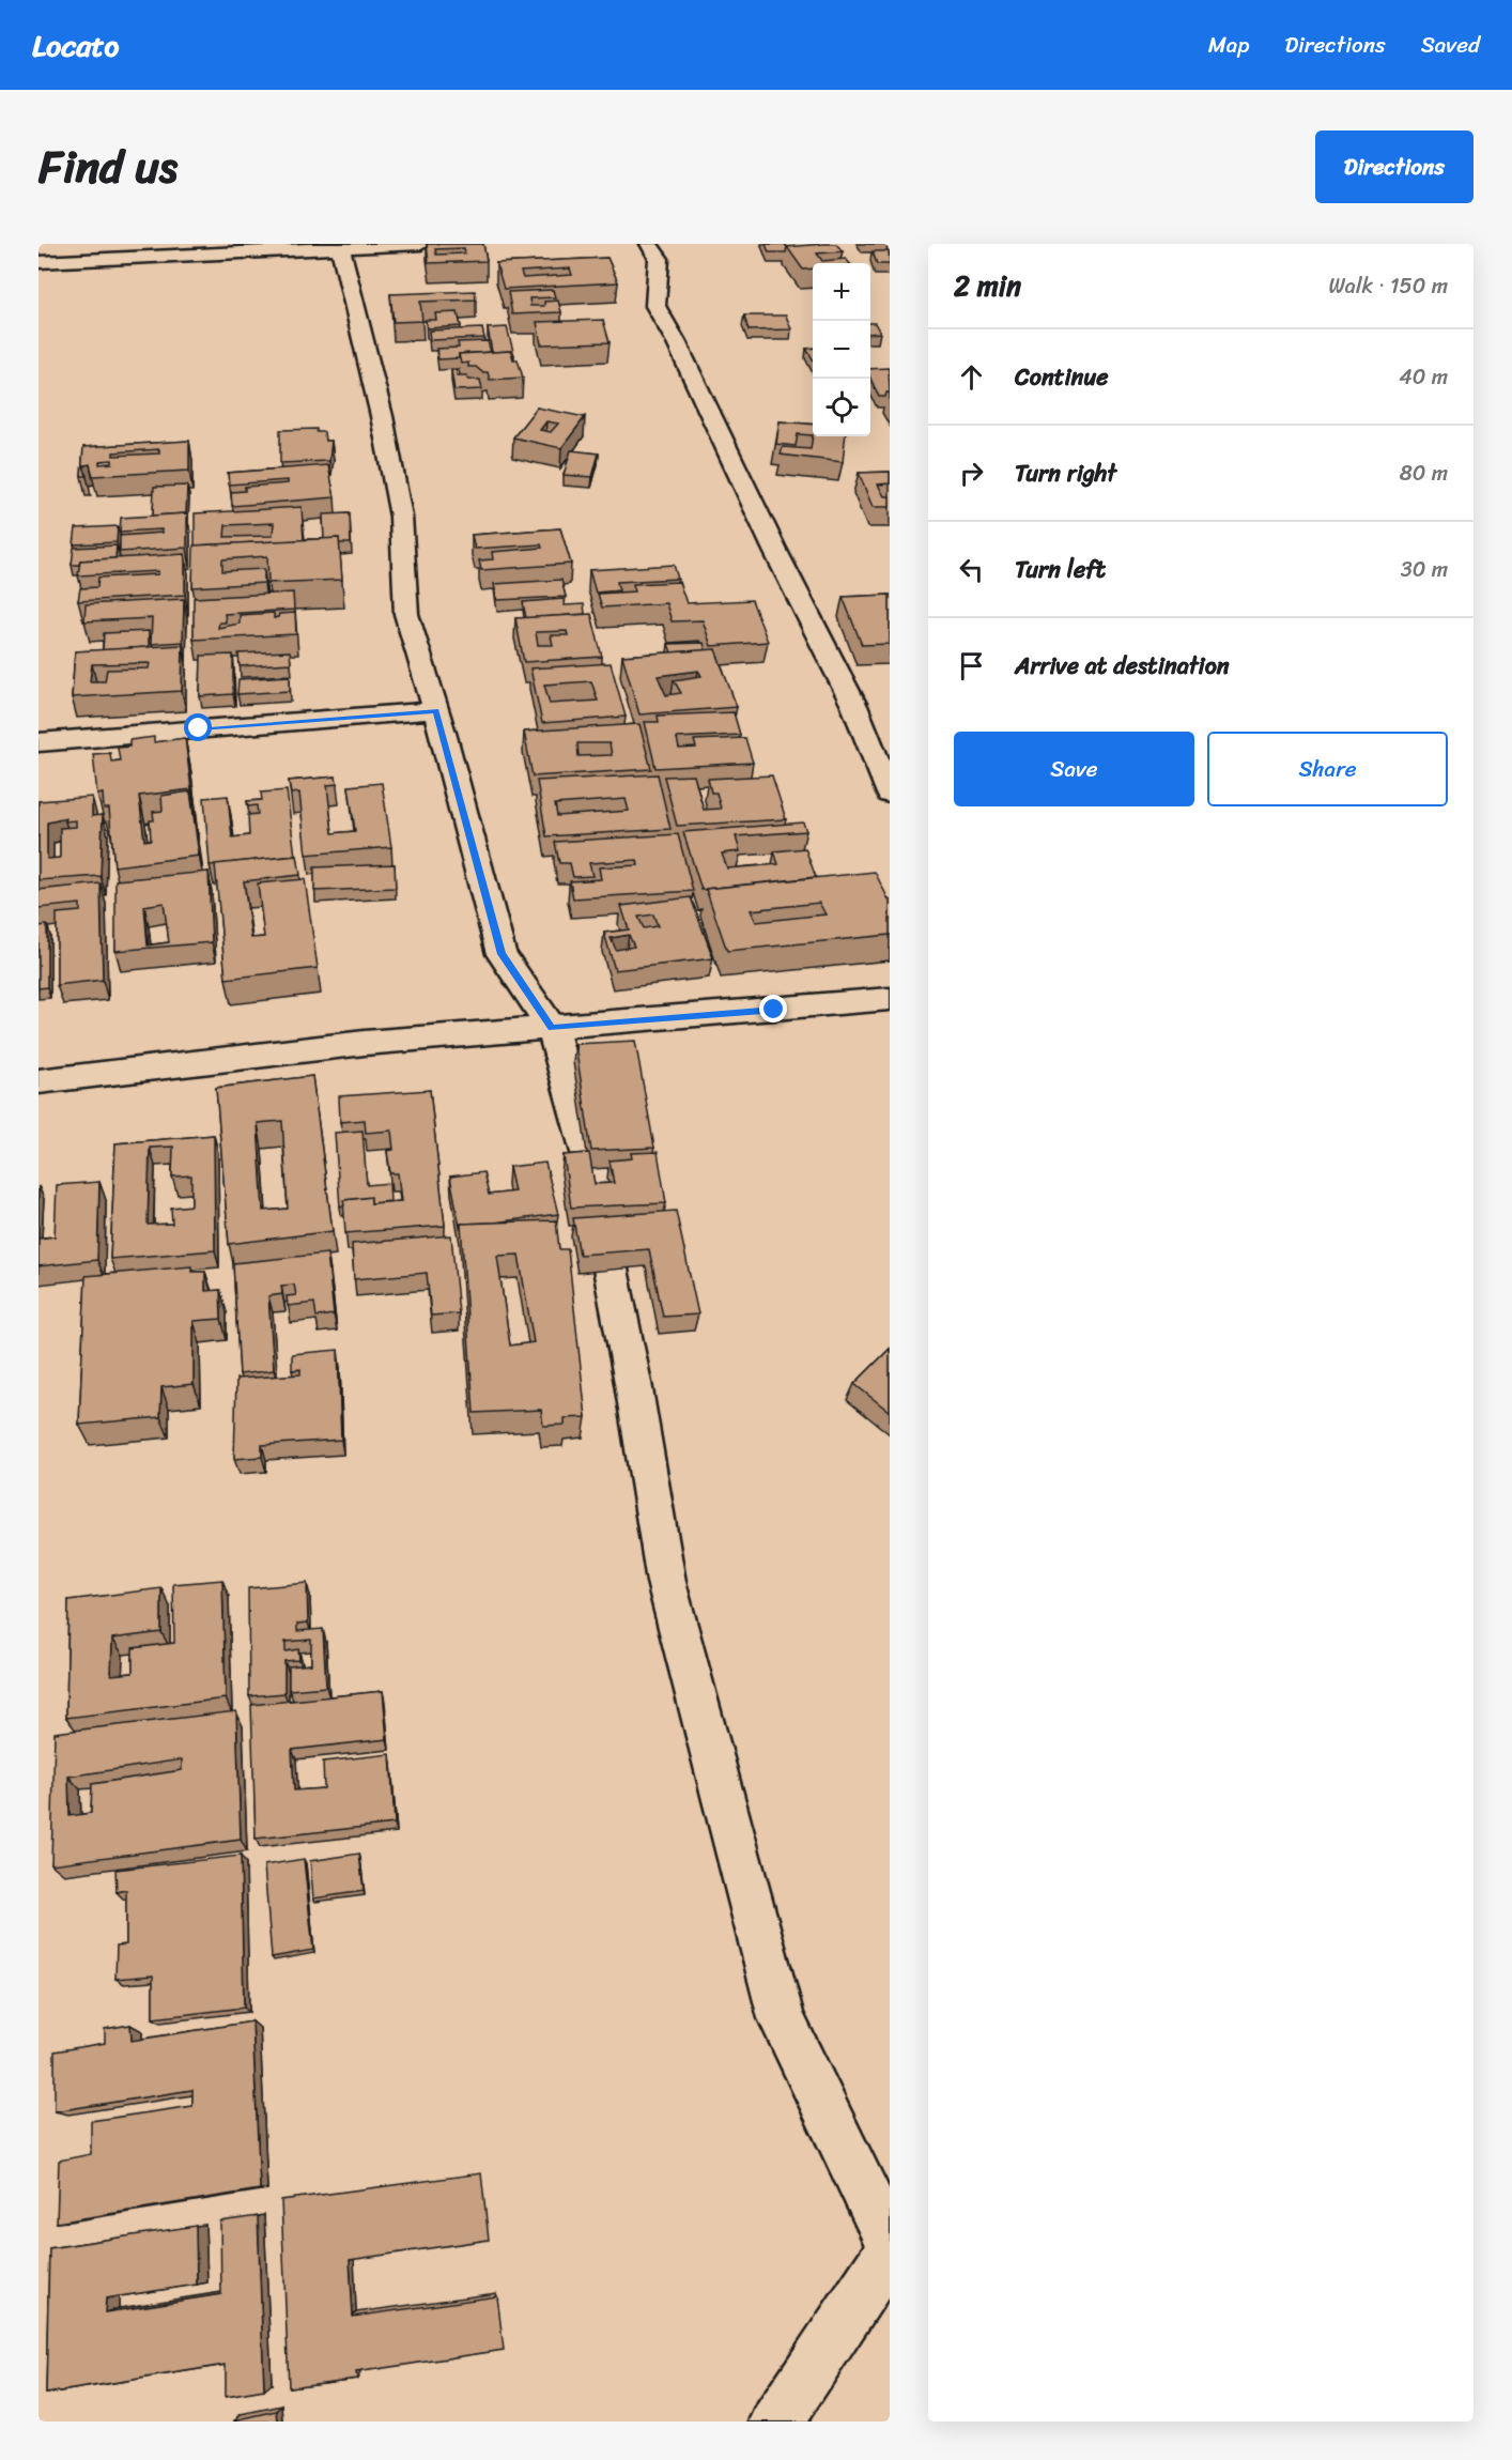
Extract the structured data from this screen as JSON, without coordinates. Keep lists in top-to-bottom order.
{
  "page": {
    "header": "Locato",
    "nav": ["Map", "Directions", "Saved"],
    "title": "Find us",
    "buttons": [
      "Directions",
      ["Save", "Share"]
    ],
    "heading": ["2 min", "Walk · 150 m"],
    "map_buttons": ["+", "−"],
    "list": [
      ["Continue", "40 m"],
      ["Turn right", "80 m"],
      ["Turn left", "30 m"],
      "Arrive at destination"
    ]
  }
}
